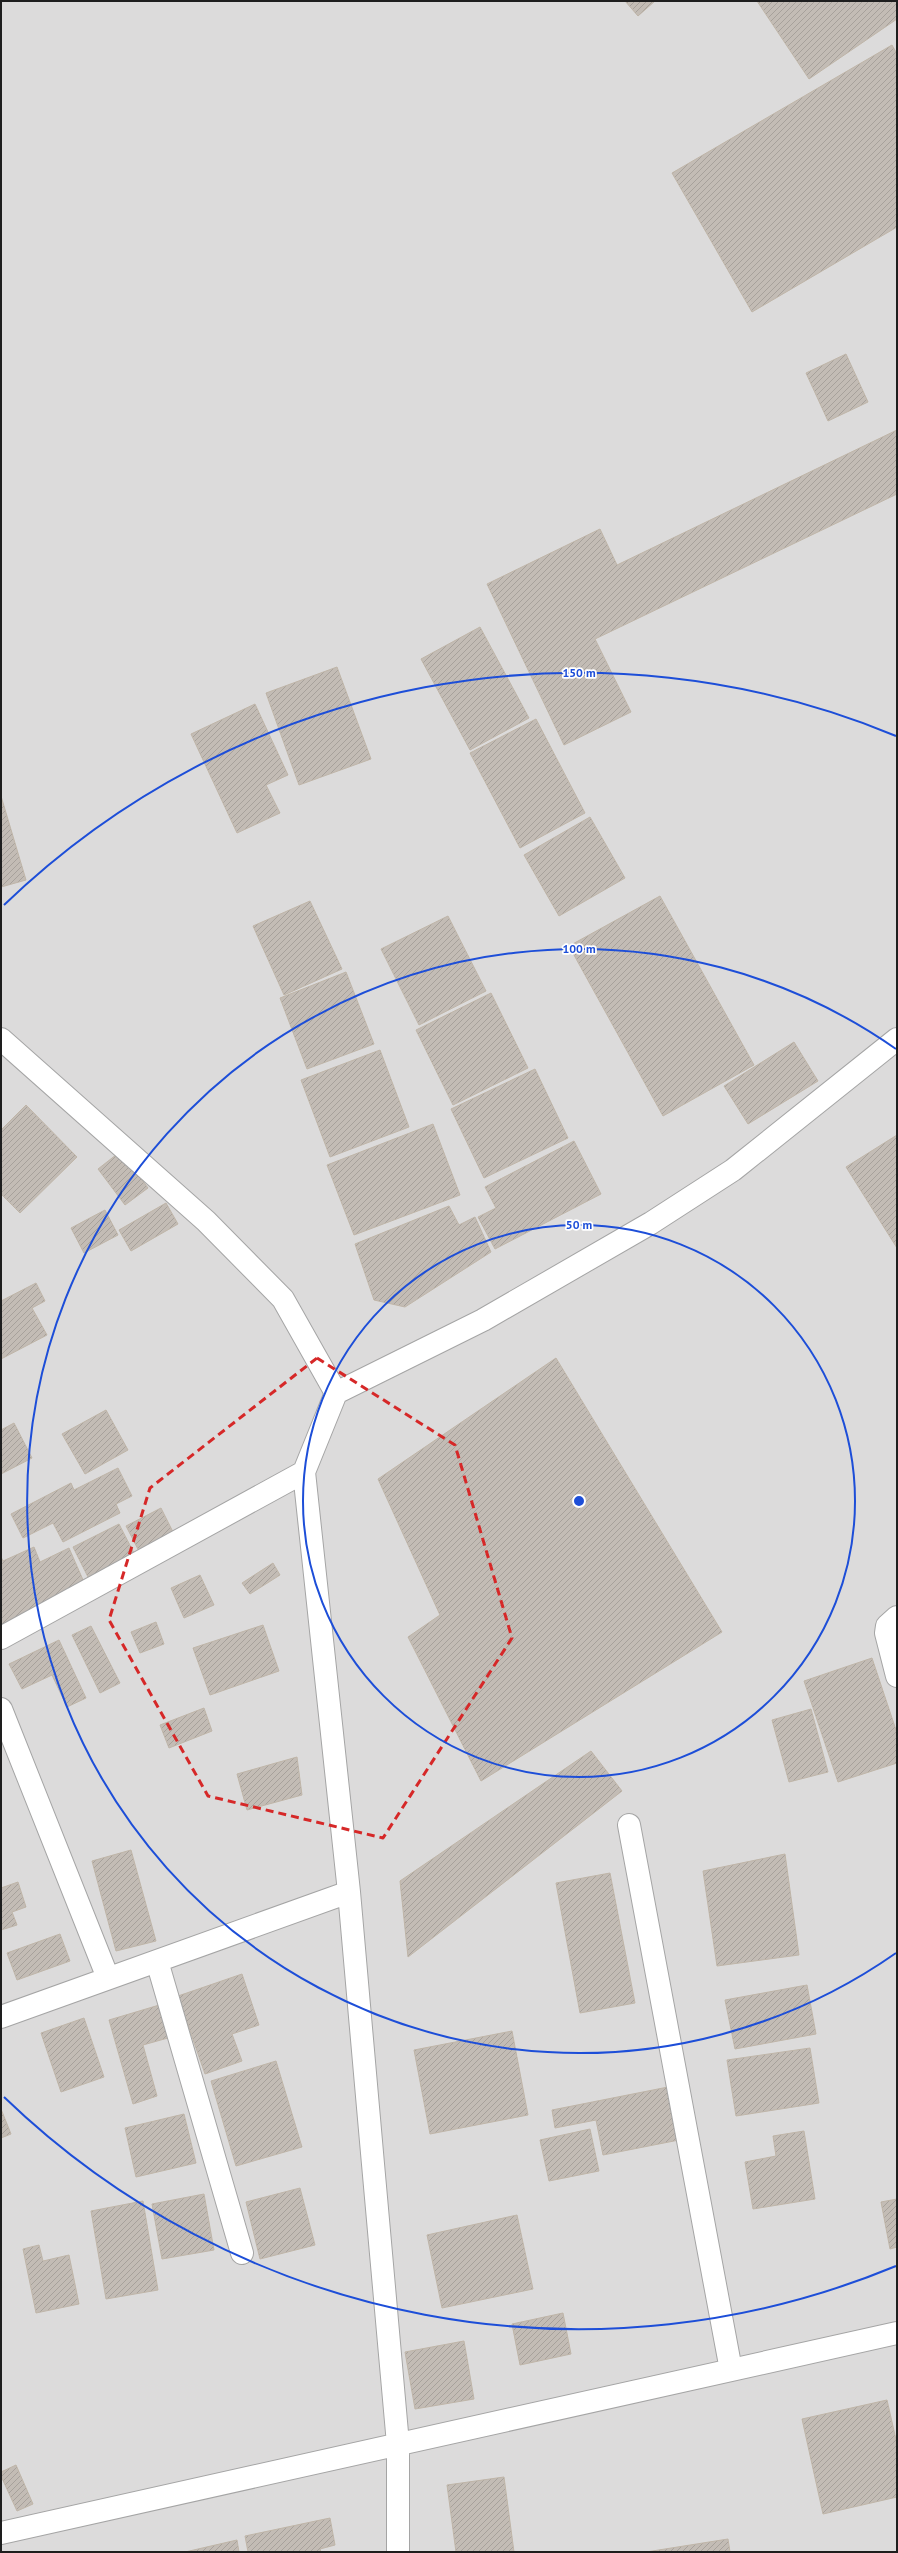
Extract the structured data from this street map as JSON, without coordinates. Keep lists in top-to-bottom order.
{
  "rings": ["150 m", "100 m", "50 m"]
}
